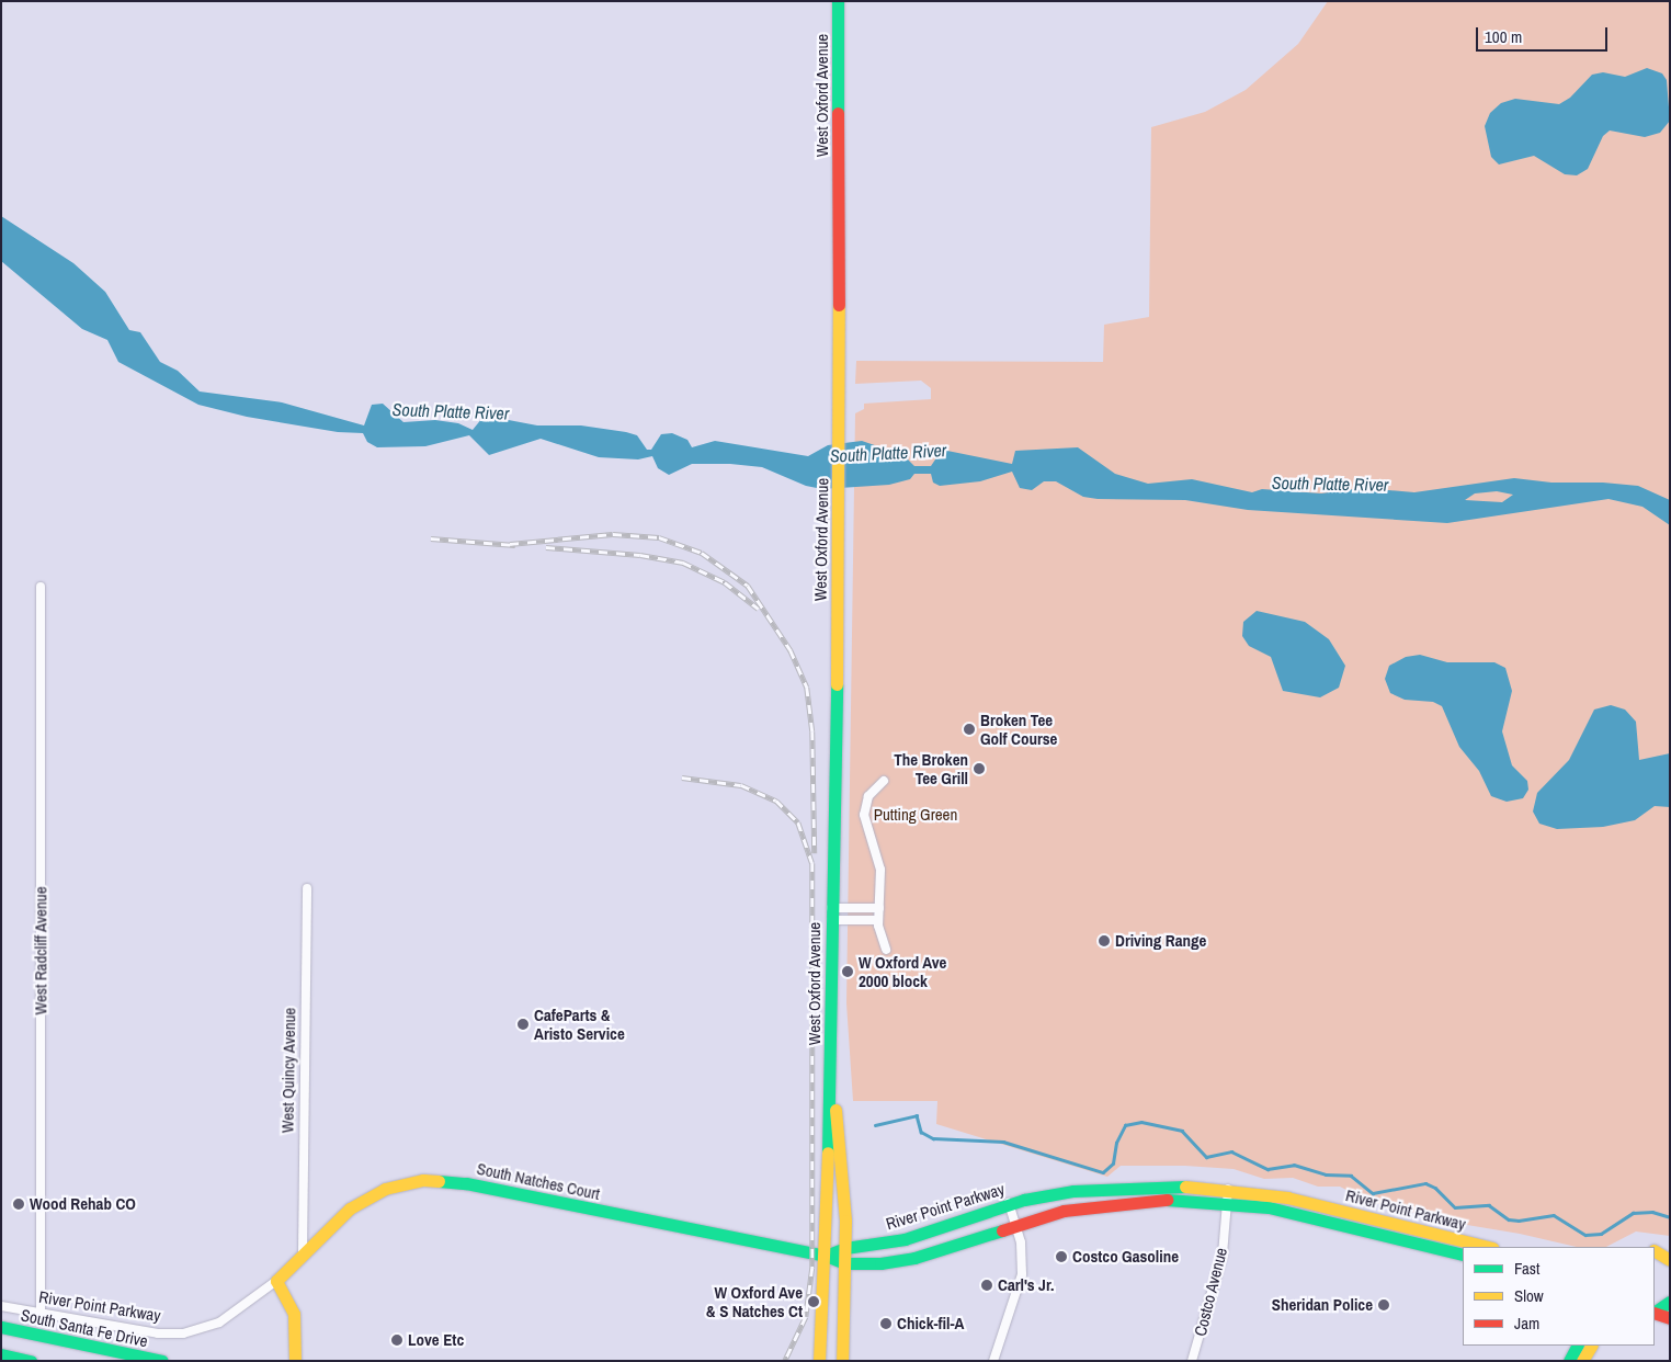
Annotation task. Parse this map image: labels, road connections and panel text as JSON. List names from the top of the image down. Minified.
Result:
{"streets":{"main road":["West Oxford Avenue","South Natches Court","River Point Parkway","South Santa Fe Drive"],"street":["West Radcliff Avenue","West Quincy Avenue","Costco Avenue"]},"crossings":[["West Oxford Avenue","South Natches Court"],["West Oxford Avenue","River Point Parkway"],["West Radcliff Avenue","River Point Parkway"],["West Quincy Avenue","South Natches Court"],["South Natches Court","River Point Parkway"],["River Point Parkway","Costco Avenue"]],"water":["South Platte River"],"parks":["Putting Green"],"places":["Broken Tee Golf Course","The Broken Tee Grill","Driving Range","W Oxford Ave 2000 block","CafeParts & Aristo Service","Wood Rehab CO","Costco Gasoline","Carl's Jr.","W Oxford Ave & S Natches Ct","Sheridan Police","Chick-fil-A","Love Etc"],"legend":["Fast","Slow","Jam"],"scale_bar":"100 m"}
